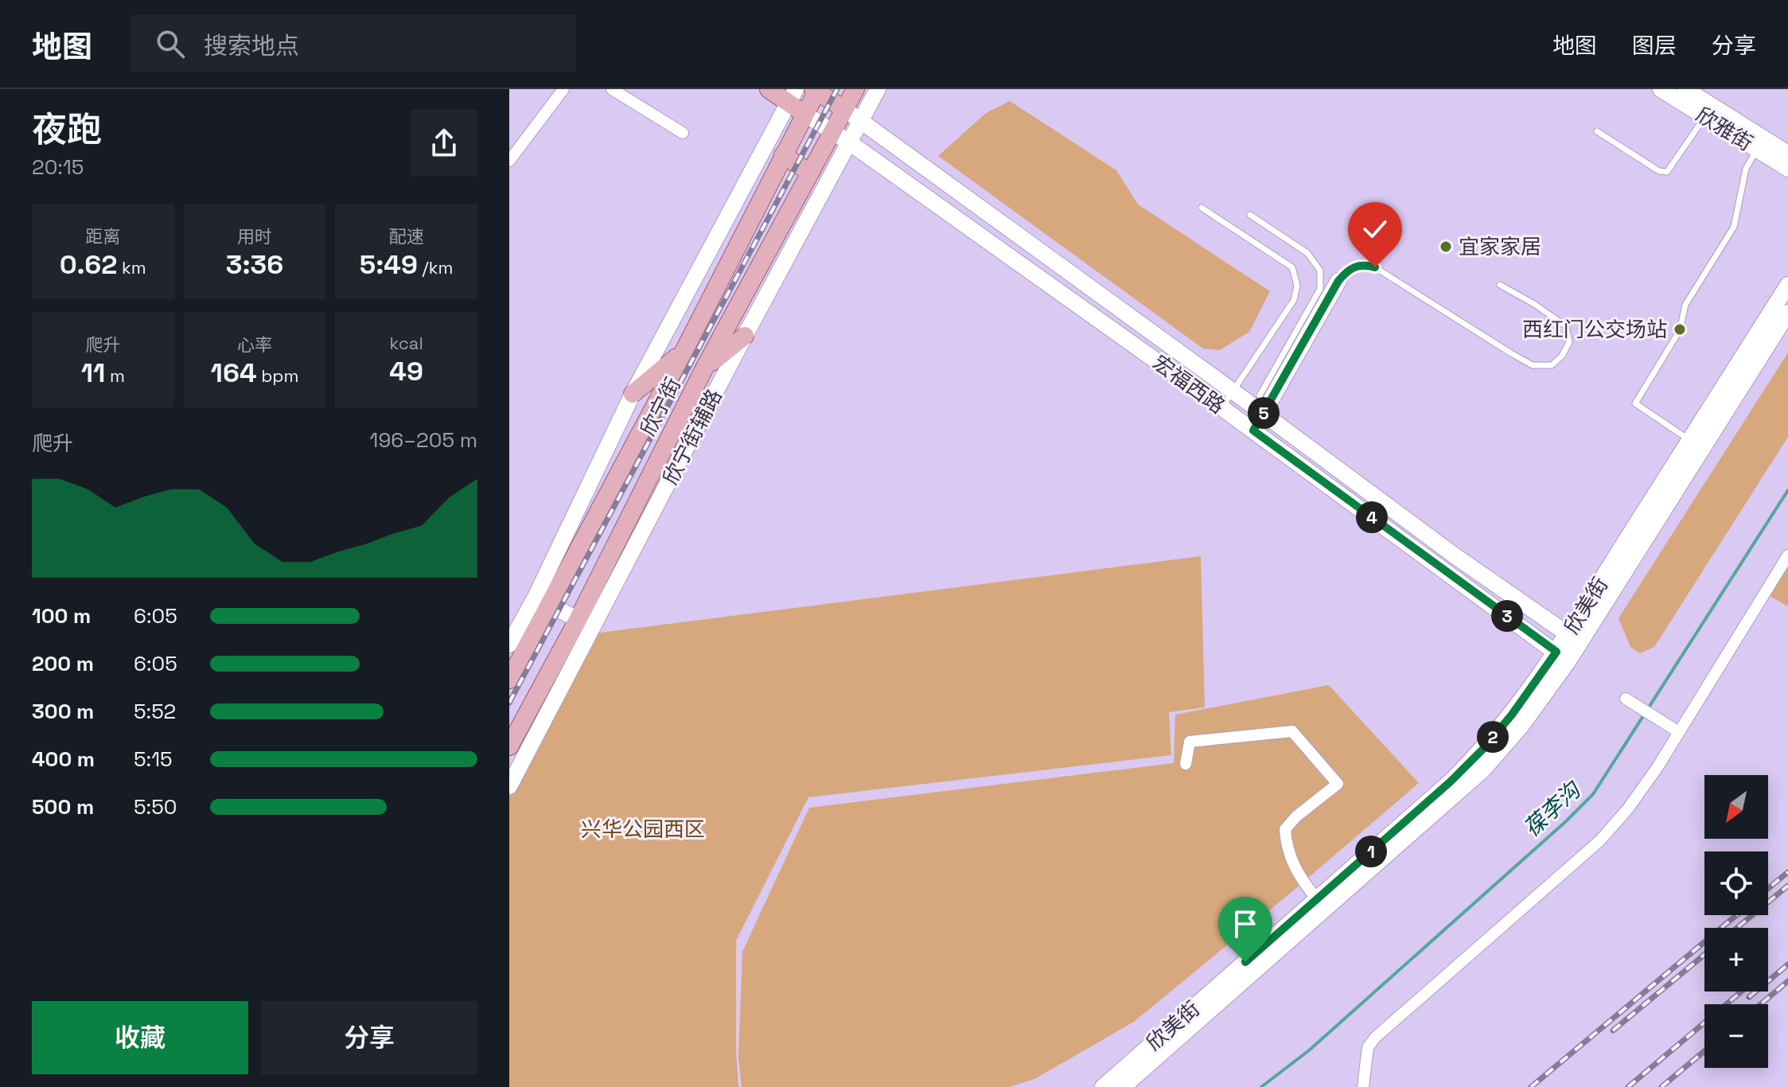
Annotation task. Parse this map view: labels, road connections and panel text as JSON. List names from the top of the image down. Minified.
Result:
{"streets":{"main road":["欣宁街"],"street":["欣雅街","宏福西路","欣宁街辅路","欣美街"]},"crossings":[["宏福西路","欣宁街"],["宏福西路","欣宁街辅路"],["宏福西路","欣美街"],["欣宁街","欣宁街辅路"]],"water":["葆李沟"],"parks":["兴华公园西区"],"places":["宜家家居","西红门公交场站"],"north":"bottom left","page":{"header":"地图","search":"搜索地点","nav":["地图","图层","分享"],"heading":["夜跑","20:15"],"stats":[["距离","0.62 km"],["用时","3:36"],["配速","5:49 /km"],["爬升","11 m"],["心率","164 bpm"],["kcal","49"]],"pins":["5","4","3","2","1"],"chart":["爬升","196–205 m"],"list":[{"name":"100 m","note":"6:05"},{"name":"200 m","note":"6:05"},{"name":"300 m","note":"5:52"},{"name":"400 m","note":"5:15"},{"name":"500 m","note":"5:50"}],"map_buttons":["+","−"],"buttons":["收藏","分享"]}}
